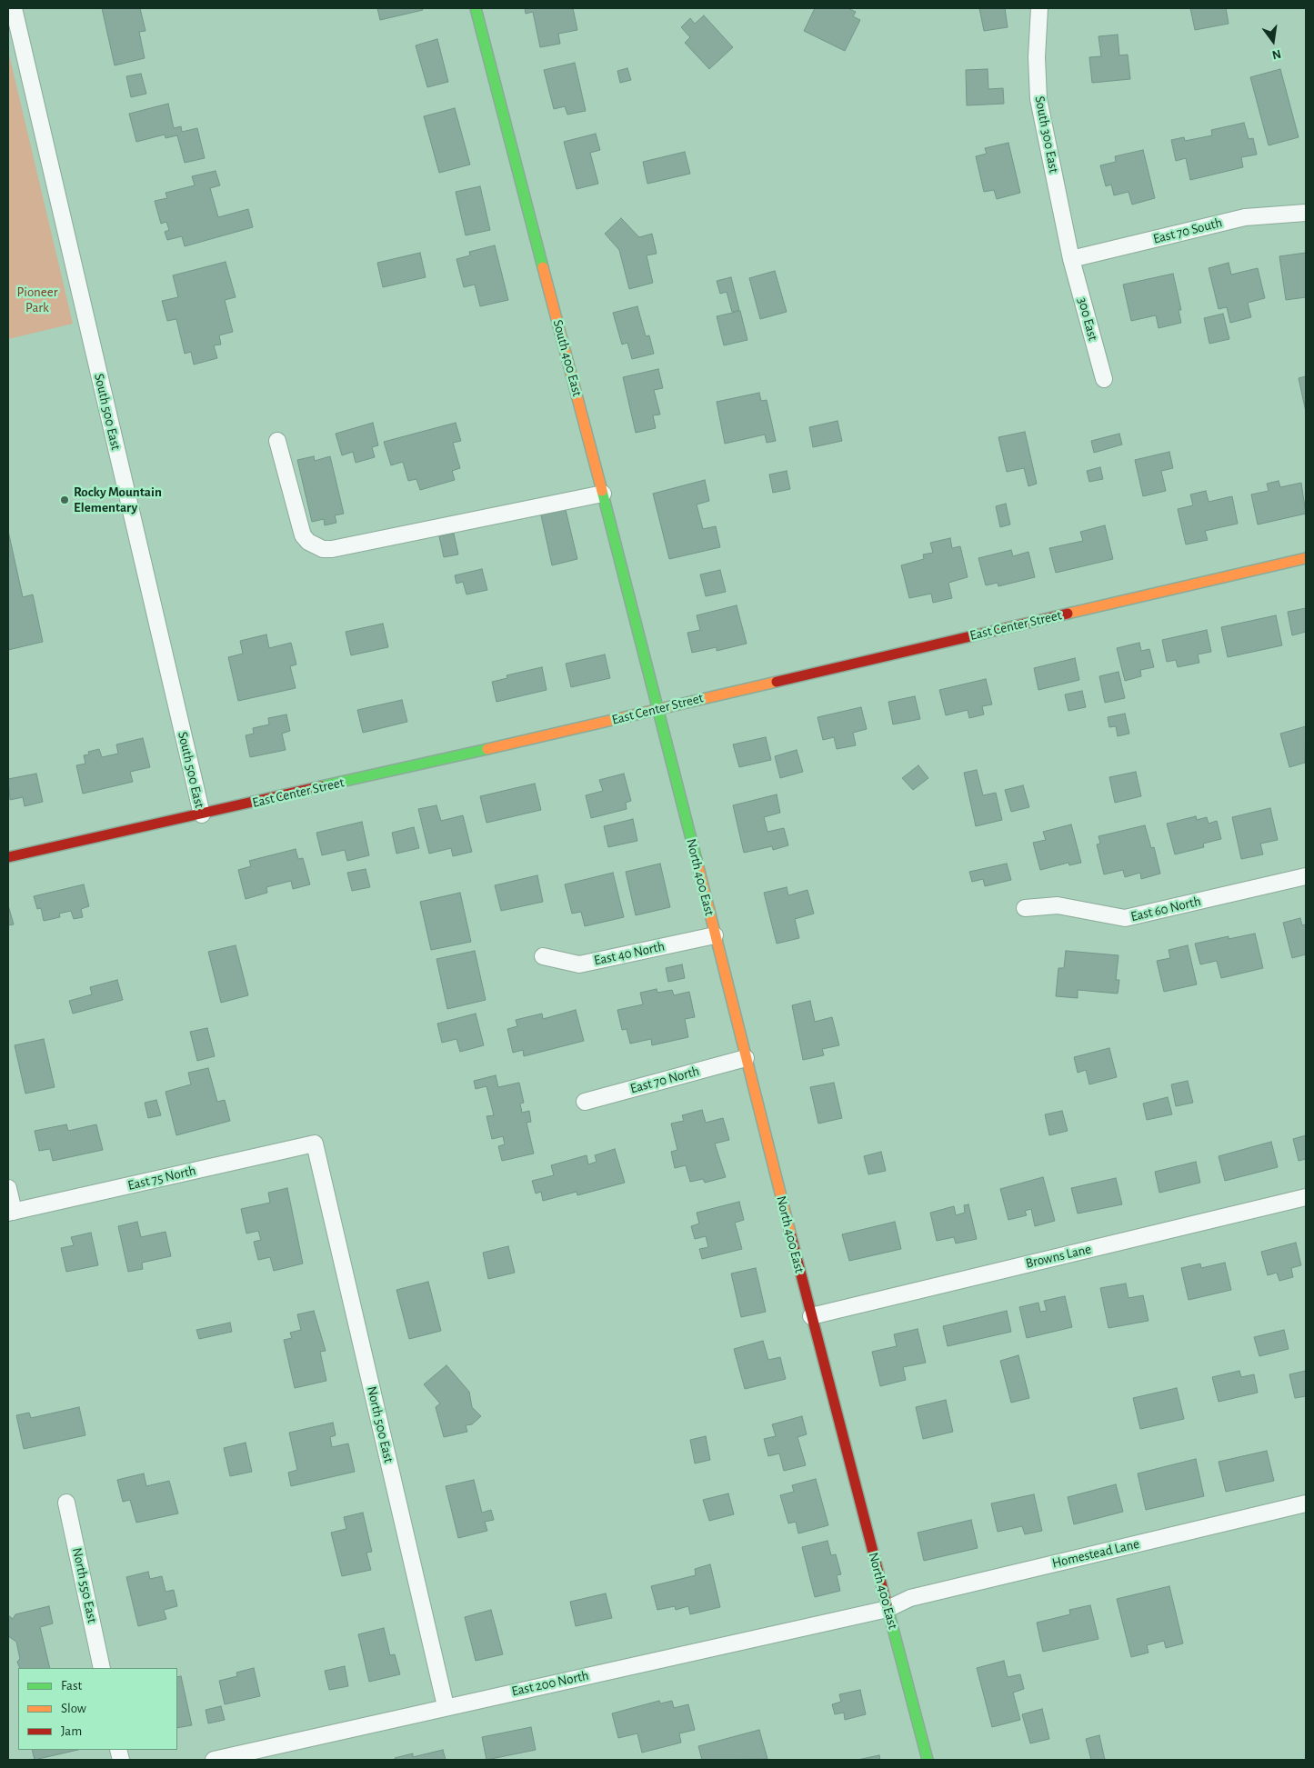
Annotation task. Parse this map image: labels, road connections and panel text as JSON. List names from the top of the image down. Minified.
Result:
{"streets":{"street":["South 300 East","East 70 South","300 East","South 400 East","South 500 East","East Center Street","North 400 East","East 60 North","East 40 North","East 70 North","East 75 North","Browns Lane","North 500 East","Homestead Lane","North 550 East","East 200 North"]},"crossings":[["South 300 East","East 70 South"],["South 300 East","300 East"],["East 70 South","300 East"],["South 400 East","East Center Street"],["South 400 East","North 400 East"],["South 500 East","East Center Street"],["East Center Street","North 400 East"],["North 400 East","East 40 North"],["North 400 East","East 70 North"],["North 400 East","Browns Lane"],["North 400 East","Homestead Lane"],["North 400 East","East 200 North"],["East 75 North","North 500 East"],["North 500 East","East 200 North"],["Homestead Lane","East 200 North"]],"parks":["Pioneer Park"],"places":["Rocky Mountain Elementary"],"legend":["Fast","Slow","Jam"],"north":"bottom"}
